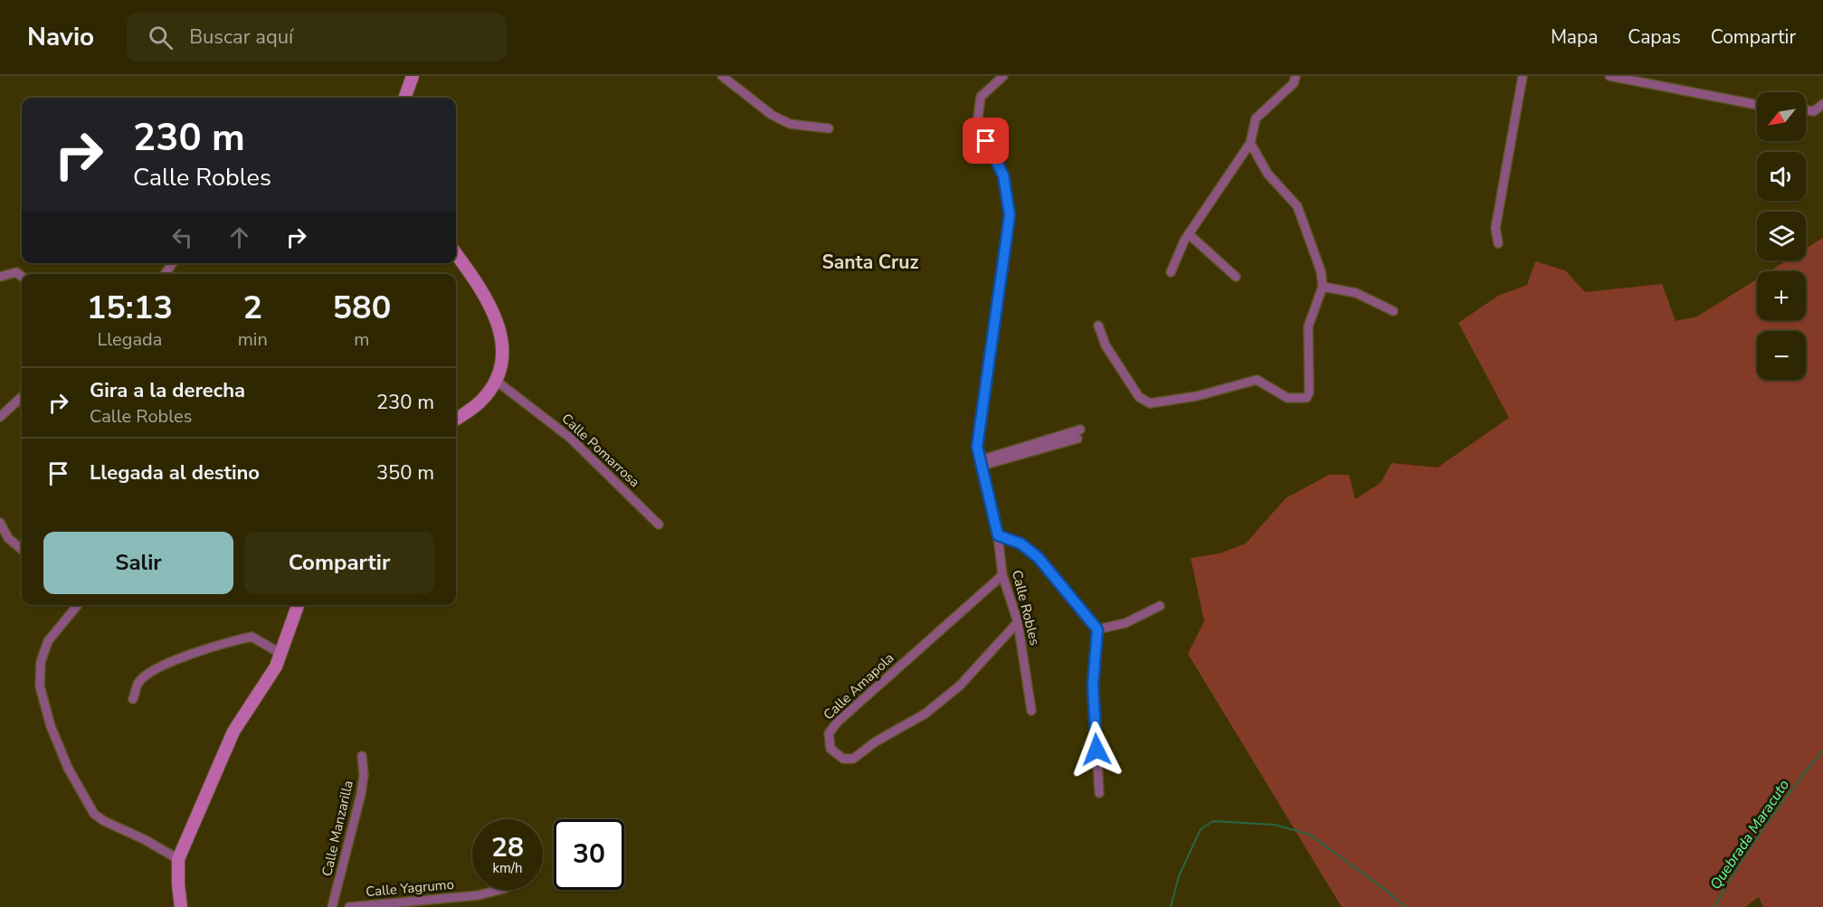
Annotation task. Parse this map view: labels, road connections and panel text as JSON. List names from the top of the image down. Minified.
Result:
{"streets":{"street":["Calle Pomarrosa","Calle Robles","Calle Amapola","Calle Manzarilla","Calle Yagrumo"]},"crossings":[["Calle Robles","Calle Amapola"]],"districts":["Santa Cruz"],"water":["Quebrada Maracuto"],"north":"bottom left","page":{"header":"Navio","search":"Buscar aquí","nav":["Mapa","Capas","Compartir"],"map_buttons":["+","−"],"turn":["230 m","Calle Robles"],"eta":["15:13","Llegada","2","min","580","m"],"list":[{"name":"Gira a la derecha","note":"Calle Robles","value":"230 m"},{"name":"Llegada al destino","value":"350 m"}],"buttons":["Salir","Compartir"],"speed":"28 km/h","limit":"30"}}
